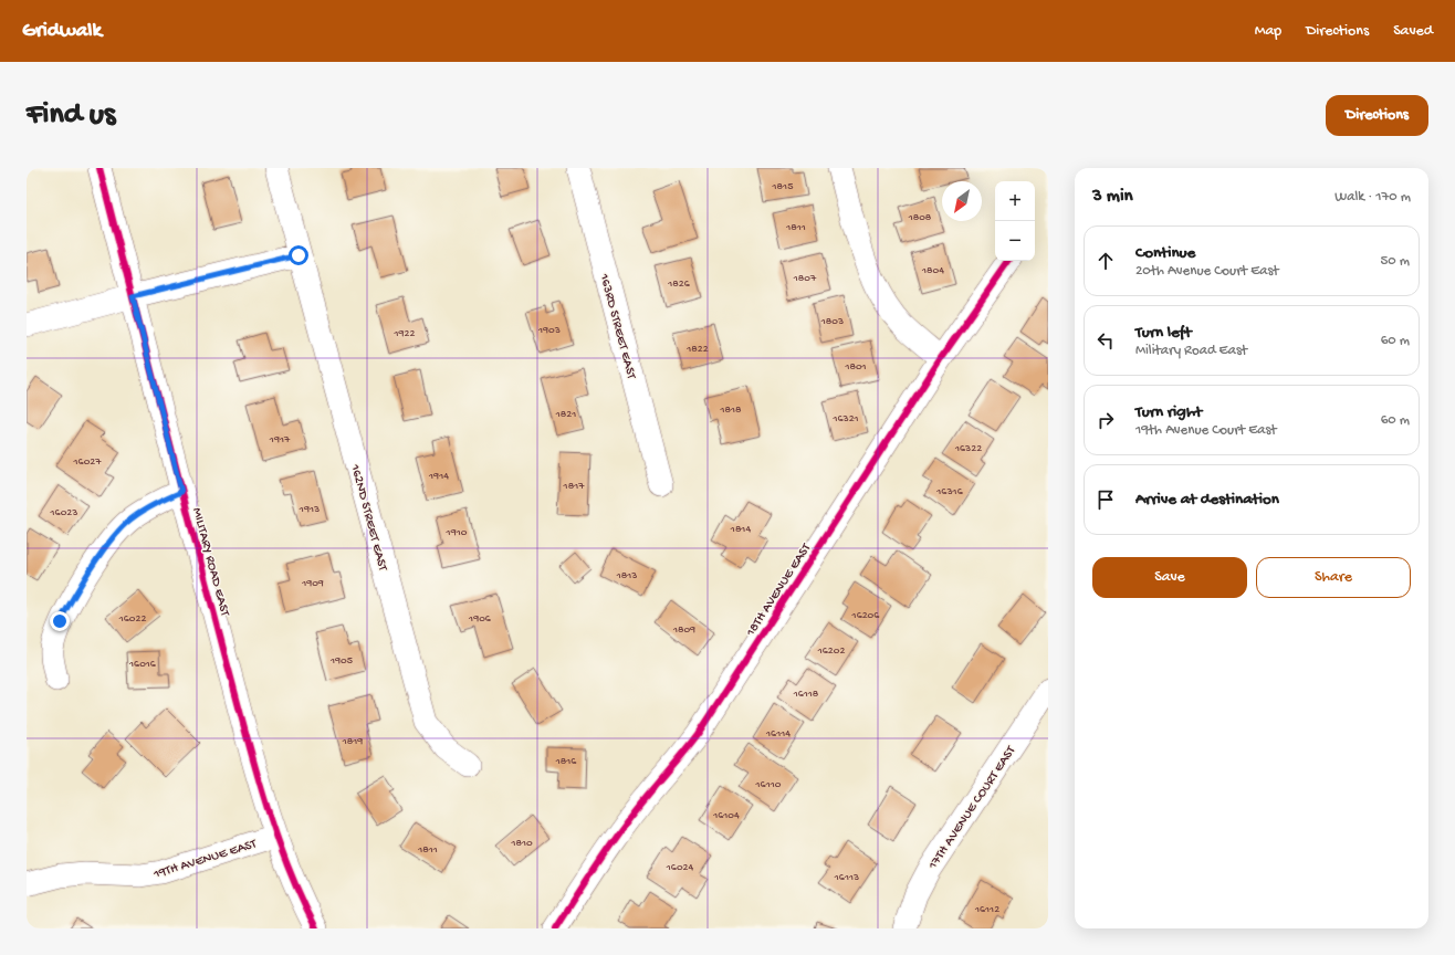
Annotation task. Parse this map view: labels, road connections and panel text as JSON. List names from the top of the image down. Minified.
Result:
{"streets":{"street":["163RD STREET EAST","162ND STREET EAST","MILITARY ROAD EAST","18TH AVENUE EAST","17TH AVENUE COURT EAST","19TH AVENUE EAST"]},"crossings":[["MILITARY ROAD EAST","19TH AVENUE EAST"]],"house_numbers":["1815","1808","1811","1804","1807","1826","1803","1903","1922","1822","1801","1818","1821","16321","1917","16322","16027","1914","1817","16316","1913","16023","1814","1910","1813","1909","16206","16022","1906","1809","16202","1905","16016","16118","16114","1819","1816","16110","16104","1810","1811","16024","16113","16112"],"north":"bottom left","page":{"header":"Gridwalk","nav":["Map","Directions","Saved"],"buttons":["Directions",["Save","Share"]],"title":"Find us","heading":["3 min","Walk · 170 m"],"map_buttons":["+","−"],"list":[["Continue","20th Avenue Court East","50 m"],["Turn left","Military Road East","60 m"],["Turn right","19th Avenue Court East","60 m"],"Arrive at destination"]}}
